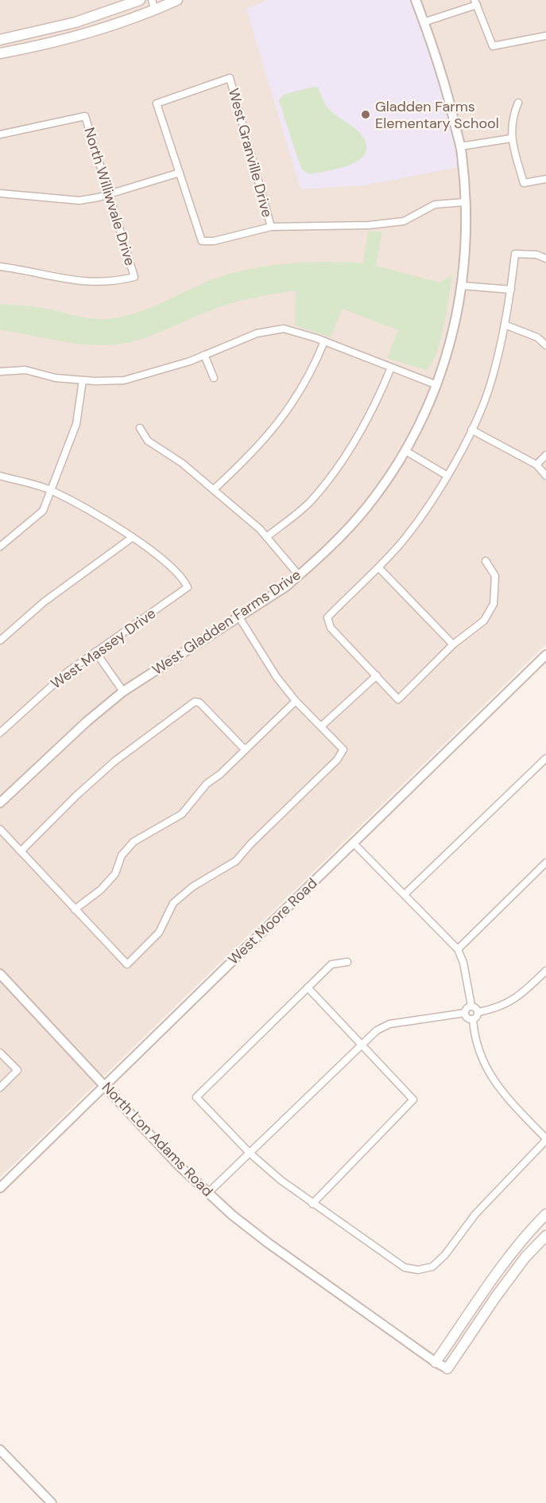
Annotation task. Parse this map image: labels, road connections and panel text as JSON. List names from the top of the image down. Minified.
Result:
{"streets":{"street":["West Granville Drive","North Williwvale Drive","West Gladden Farms Drive","West Massey Drive","West Moore Road","North Lon Adams Road"]},"crossings":[["West Moore Road","North Lon Adams Road"]],"places":["Gladden Farms Elementary School"]}
